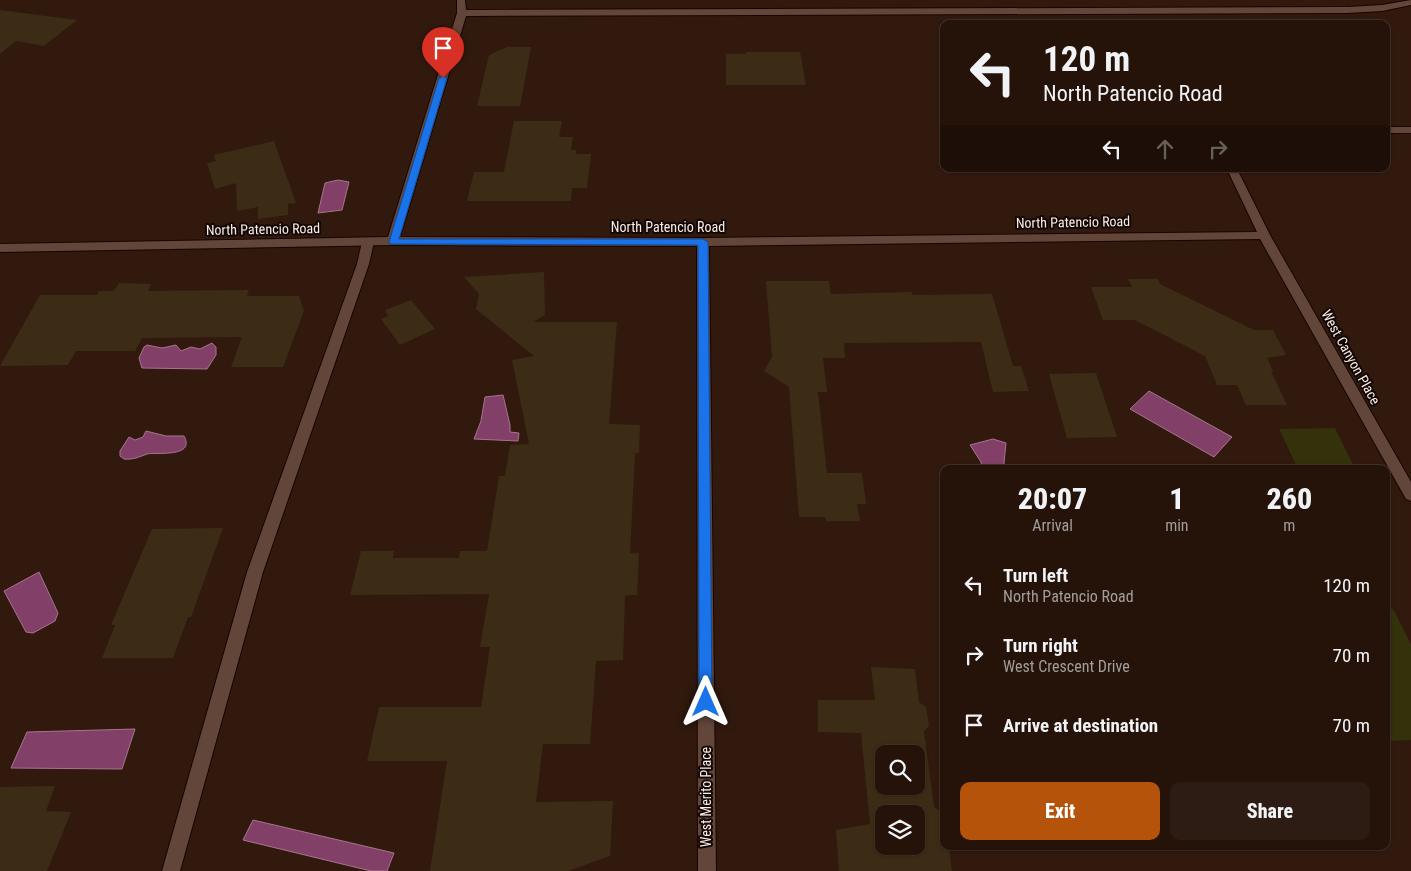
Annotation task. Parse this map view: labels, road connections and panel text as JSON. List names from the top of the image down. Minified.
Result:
{"streets":{"street":["North Patencio Road","West Canyon Place","West Merito Place"]},"crossings":[["North Patencio Road","West Canyon Place"],["North Patencio Road","West Merito Place"]],"page":{"turn":["120 m","North Patencio Road"],"eta":["20:07","Arrival","1","min","260","m"],"list":[{"name":"Turn left","note":"North Patencio Road","value":"120 m"},{"name":"Turn right","note":"West Crescent Drive","value":"70 m"},{"name":"Arrive at destination","value":"70 m"}],"buttons":["Exit","Share"]}}
